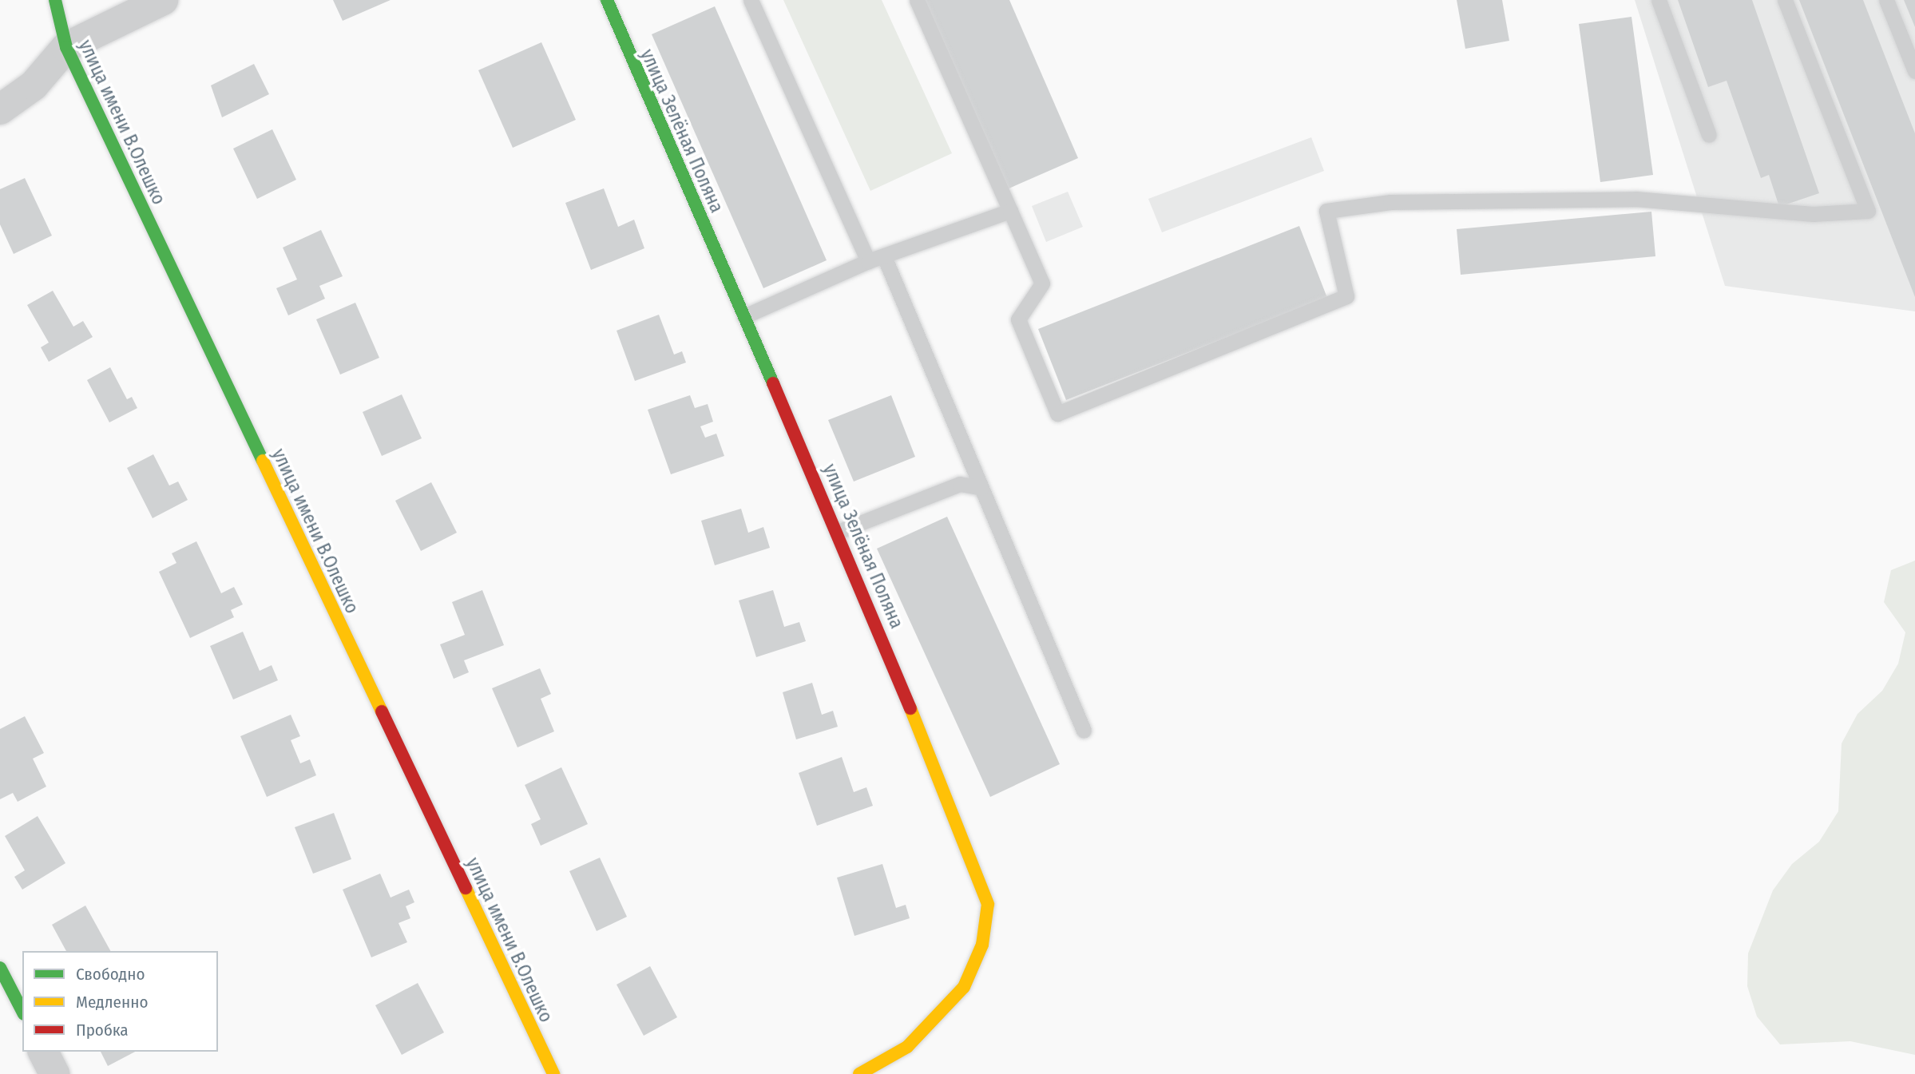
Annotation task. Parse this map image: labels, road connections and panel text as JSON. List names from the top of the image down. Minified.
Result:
{"streets":{"street":["улица имени В.Олешко","улица Зелёная Поляна"]},"legend":["Свободно","Медленно","Пробка"]}
